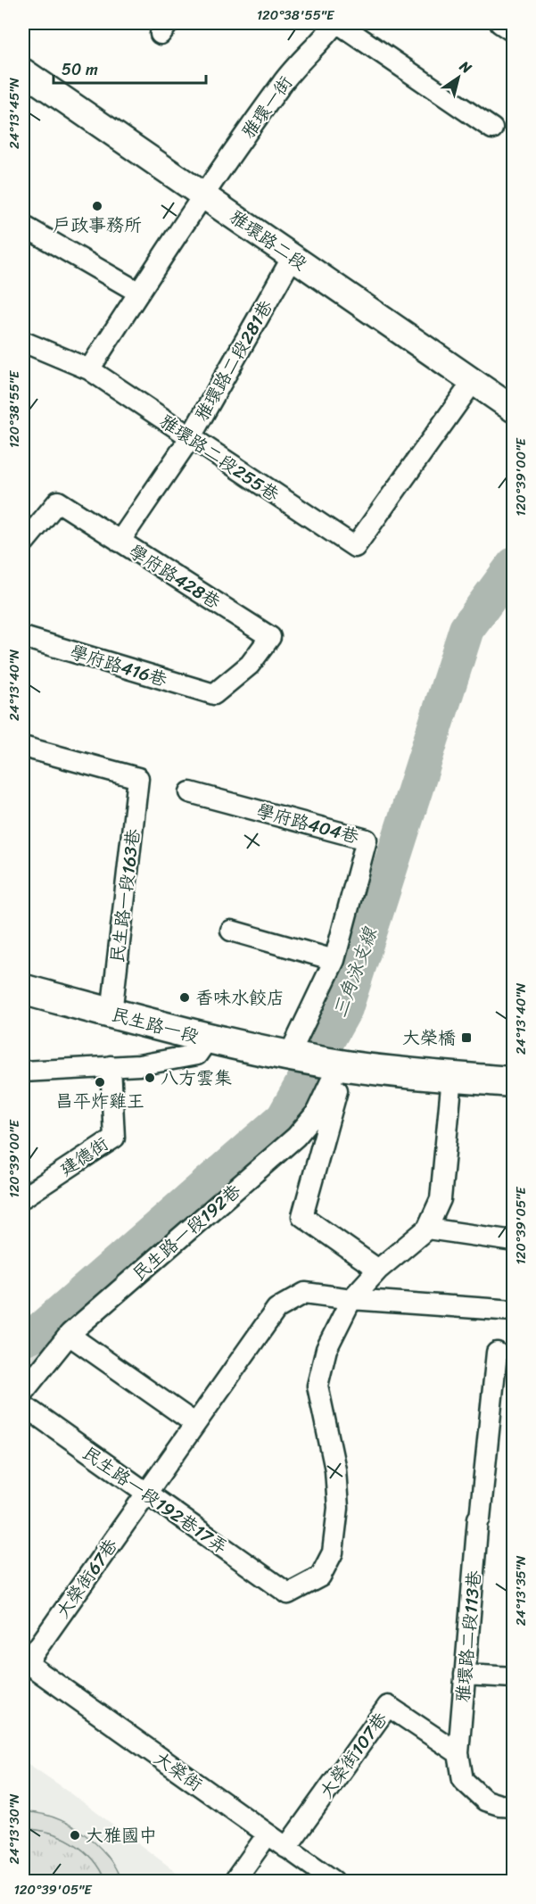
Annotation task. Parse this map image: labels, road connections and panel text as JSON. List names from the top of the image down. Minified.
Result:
{"streets":{"main road":["民生路一段"],"street":["雅環一街","雅環路二段","雅環路二段281巷","雅環路二段255巷","學府路428巷","學府路416巷","學府路404巷","民生路一段163巷","建德街","民生路一段192巷","民生路一段192巷17弄","大榮街67巷","雅環路二段113巷","大榮街107巷","大榮街"]},"crossings":[["雅環一街","雅環路二段"],["雅環路二段","雅環路二段281巷"],["雅環路二段","雅環路二段255巷"],["雅環路二段281巷","雅環路二段255巷"],["雅環路二段281巷","學府路428巷"],["學府路428巷","學府路416巷"],["學府路404巷","民生路一段"],["民生路一段163巷","民生路一段"],["民生路一段","民生路一段192巷"],["民生路一段192巷17弄","大榮街67巷"],["大榮街67巷","大榮街"],["雅環路二段113巷","大榮街107巷"],["大榮街107巷","大榮街"]],"water":["三角泳支線"],"places":{"other":["戶政事務所","香味水餃店","八方雲集","昌平炸雞王","大雅國中"],"transit":["大榮橋"]},"scale_bar":"50 m","north":"top right","coordinates":["120°38'55\"E","24°13'45\"N","120°39'00\"E","24°13'40\"N","120°39'05\"E","24°13'35\"N","24°13'30\"N"]}
